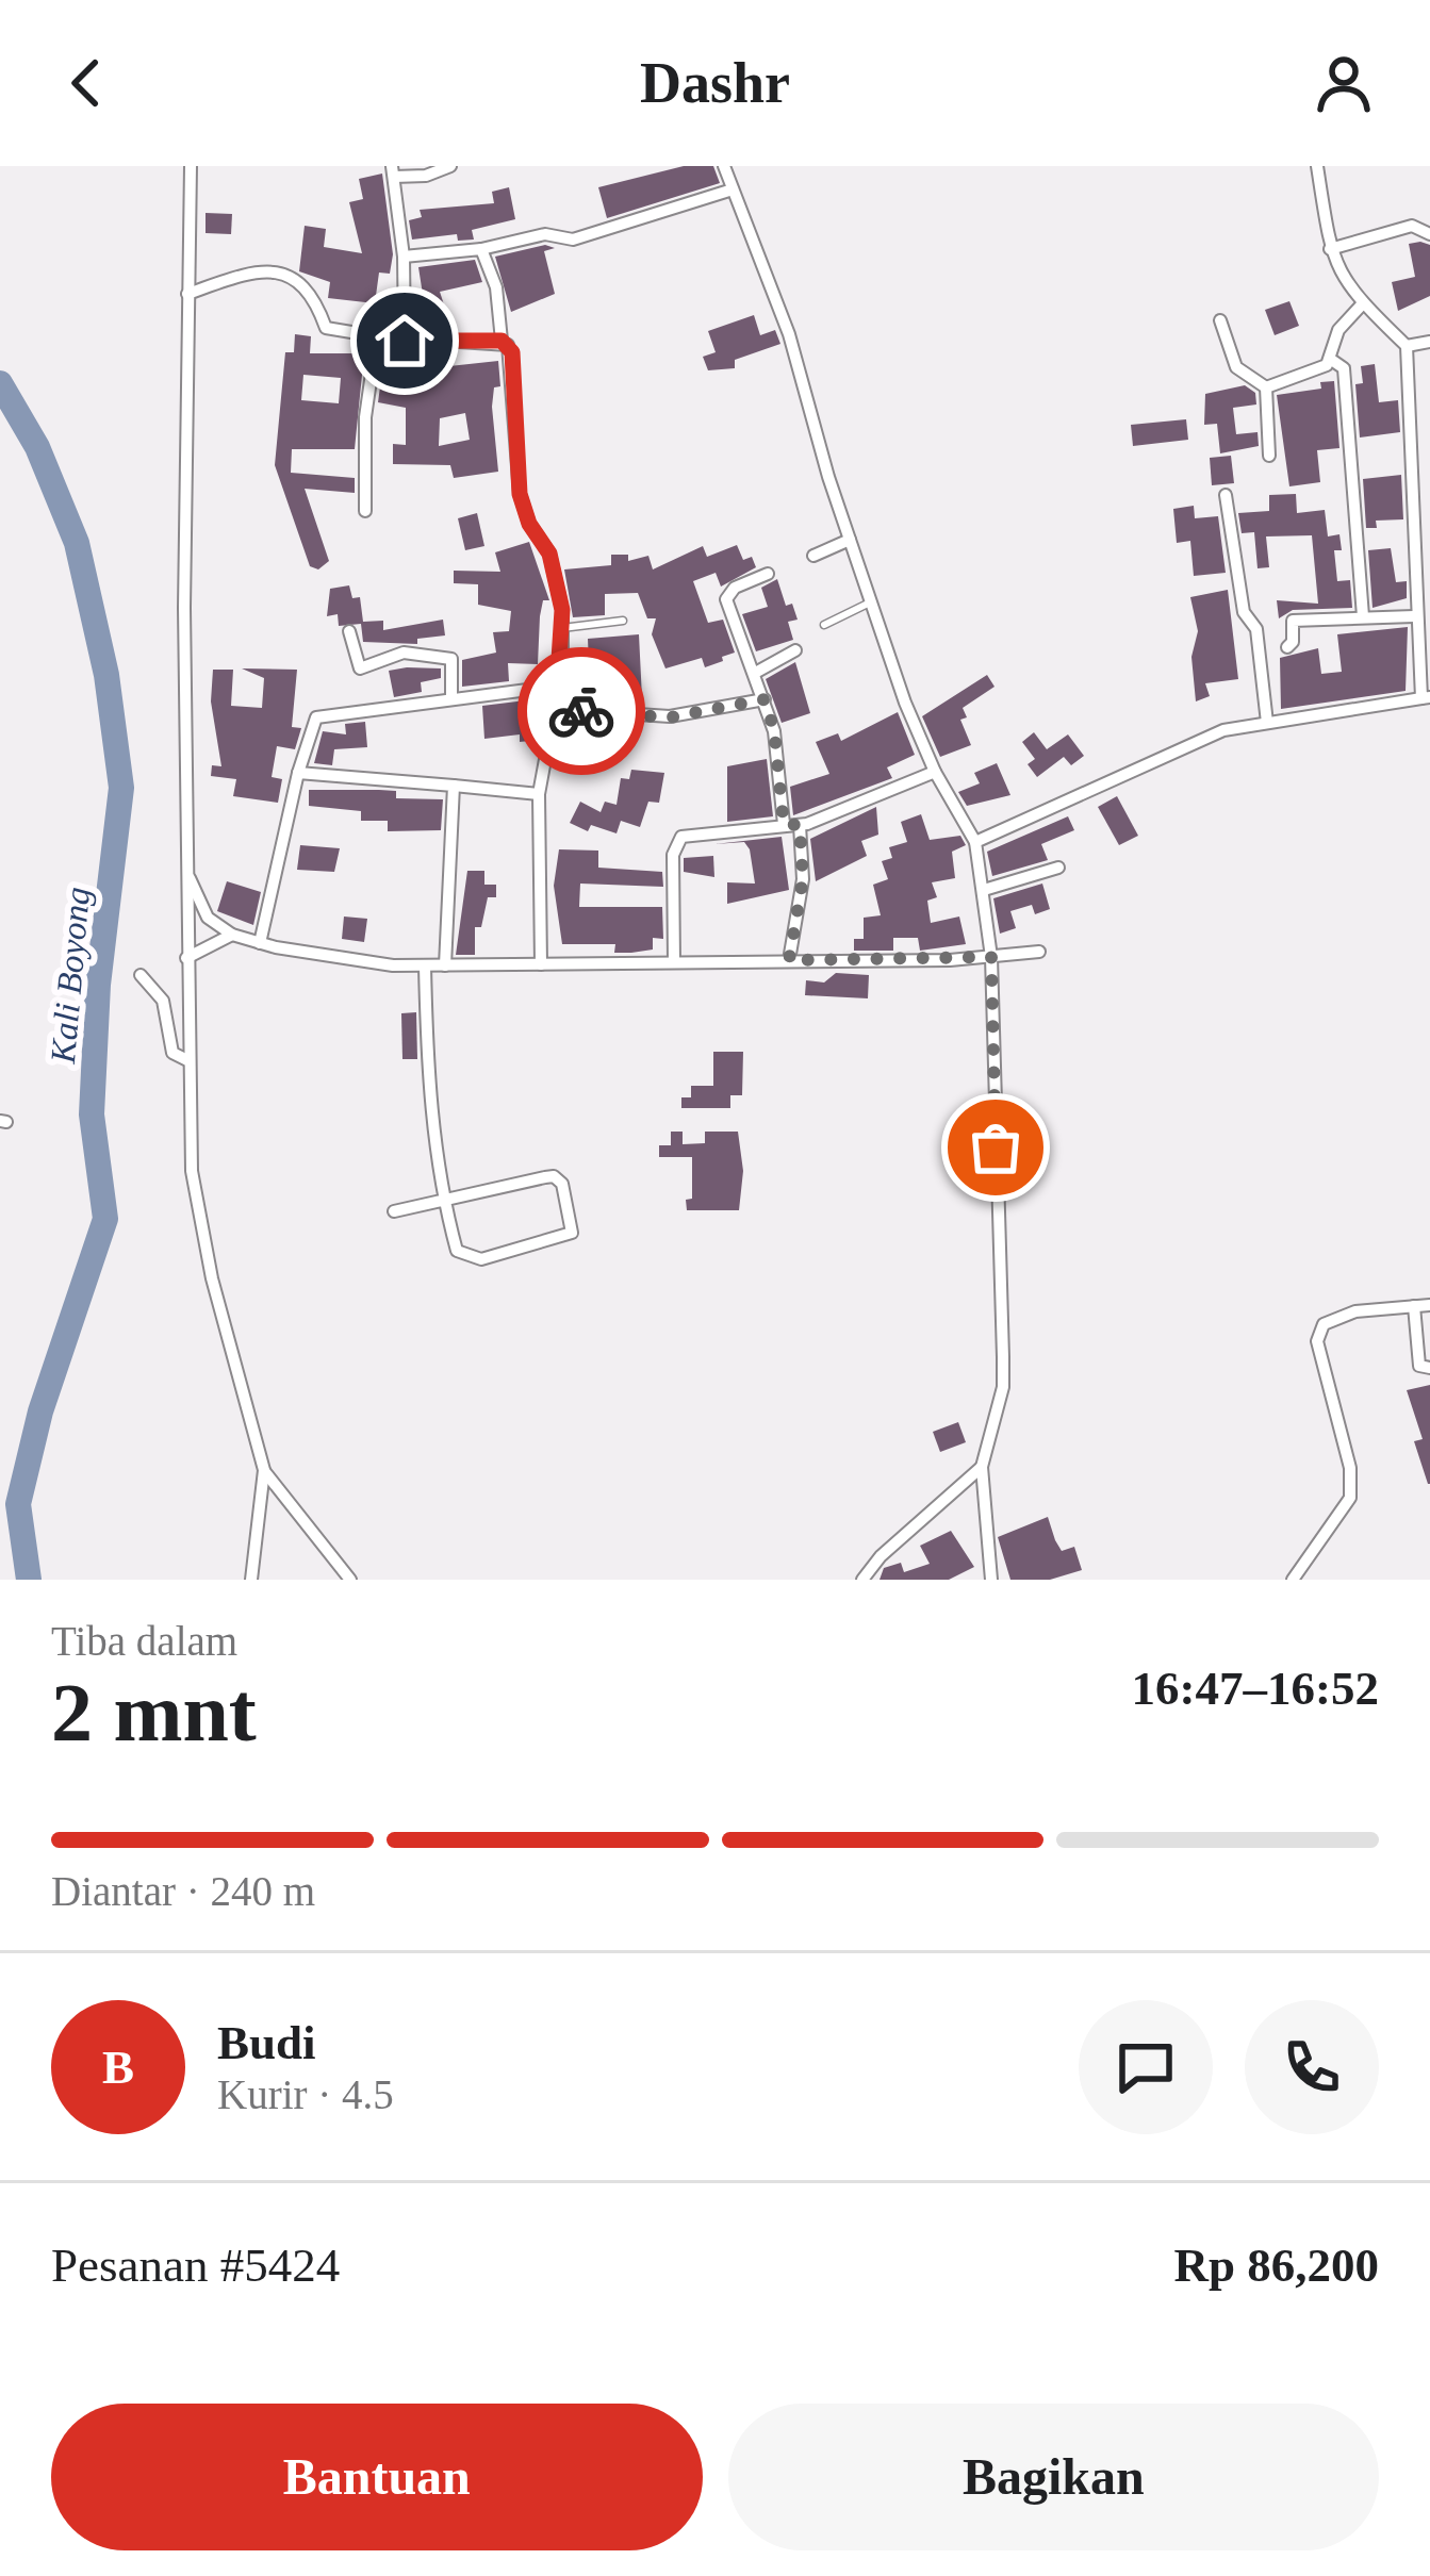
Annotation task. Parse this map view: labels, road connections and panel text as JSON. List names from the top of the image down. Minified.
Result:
{"water":["Kali Boyong"],"page":{"header":"Dashr","heading":["2 mnt","Tiba dalam","16:47–16:52"],"panel":["Budi","Kurir · 4.5","Pesanan #5424","Rp 86,200"],"bar":"Diantar · 240 m","round":"B","buttons":["Bantuan","Bagikan"]}}
